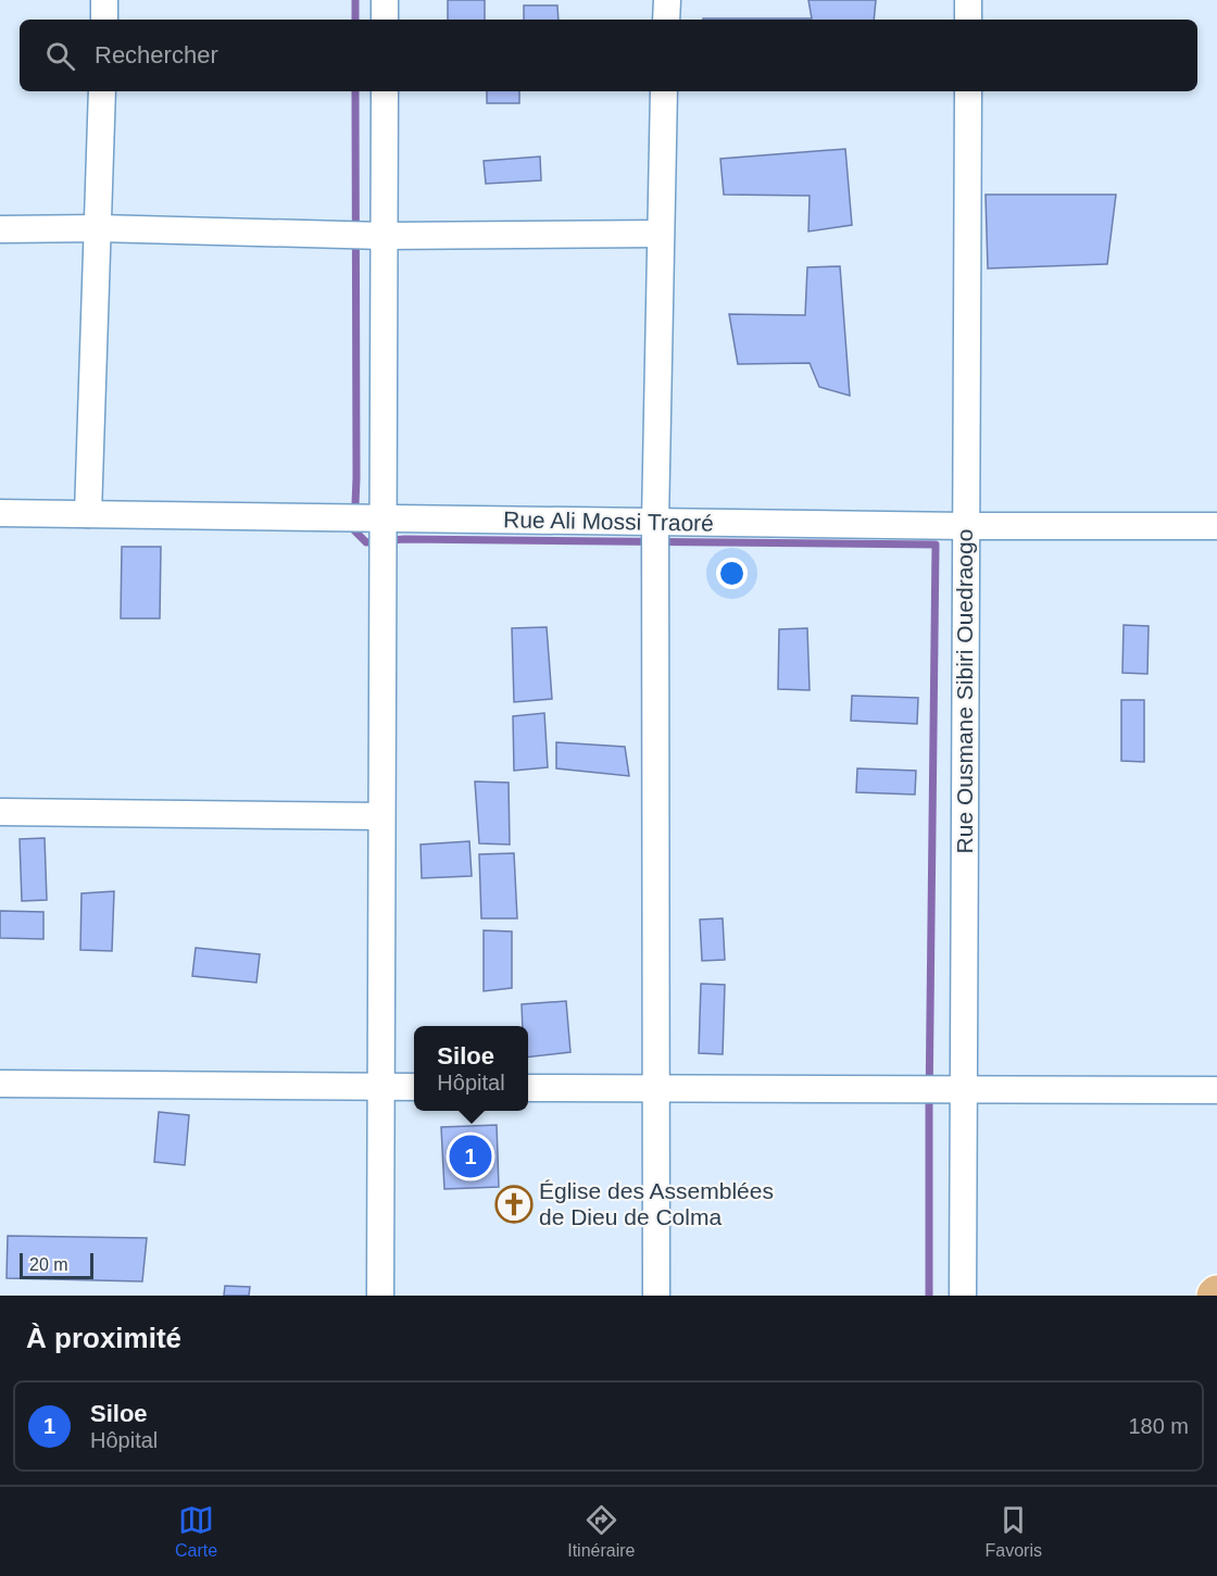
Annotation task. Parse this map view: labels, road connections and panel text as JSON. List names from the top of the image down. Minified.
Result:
{"streets":{"street":["Rue Ali Mossi Traoré","Rue Ousmane Sibiri Ouedraogo"]},"crossings":[["Rue Ali Mossi Traoré","Rue Ousmane Sibiri Ouedraogo"]],"places":{"church":["Église des Assemblées de Dieu de Colma"]},"scale_bar":"20 m","page":{"search":"Rechercher","popup":["Siloe","Hôpital"],"pins":"1","scale":"20 m","heading":"À proximité","list":[{"mark":"1","name":"Siloe","note":"Hôpital","value":"180 m"}],"nav":["Carte","Itinéraire","Favoris"]}}
